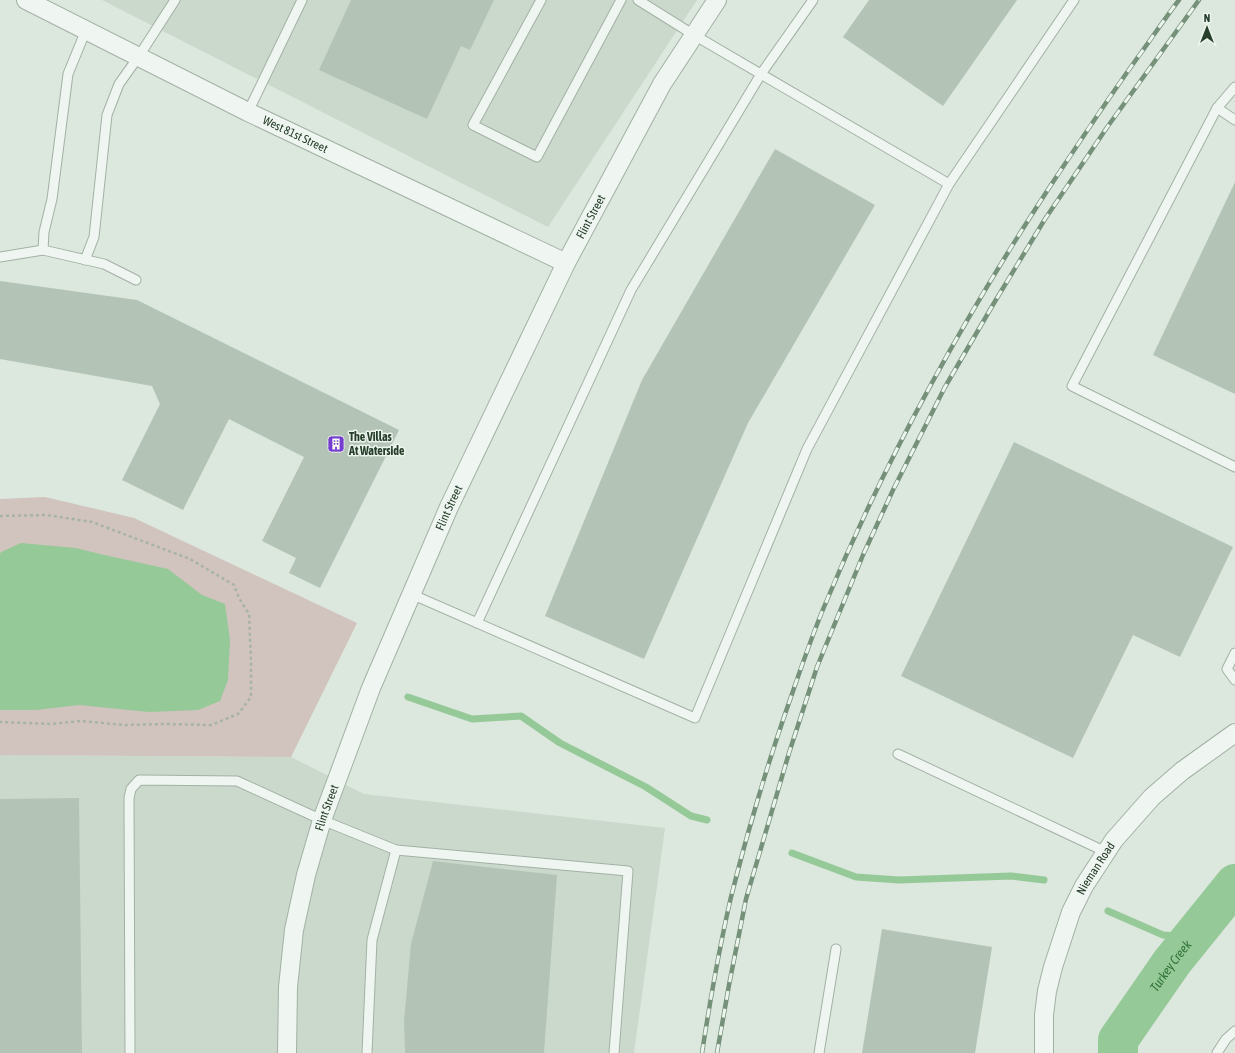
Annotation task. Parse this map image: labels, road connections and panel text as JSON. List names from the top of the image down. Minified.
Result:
{"streets":{"street":["West 81st Street","Flint Street","Nieman Road"]},"crossings":[["West 81st Street","Flint Street"]],"water":["Turkey Creek"],"places":{"building":["The Villas At Waterside"]},"north":"top"}
